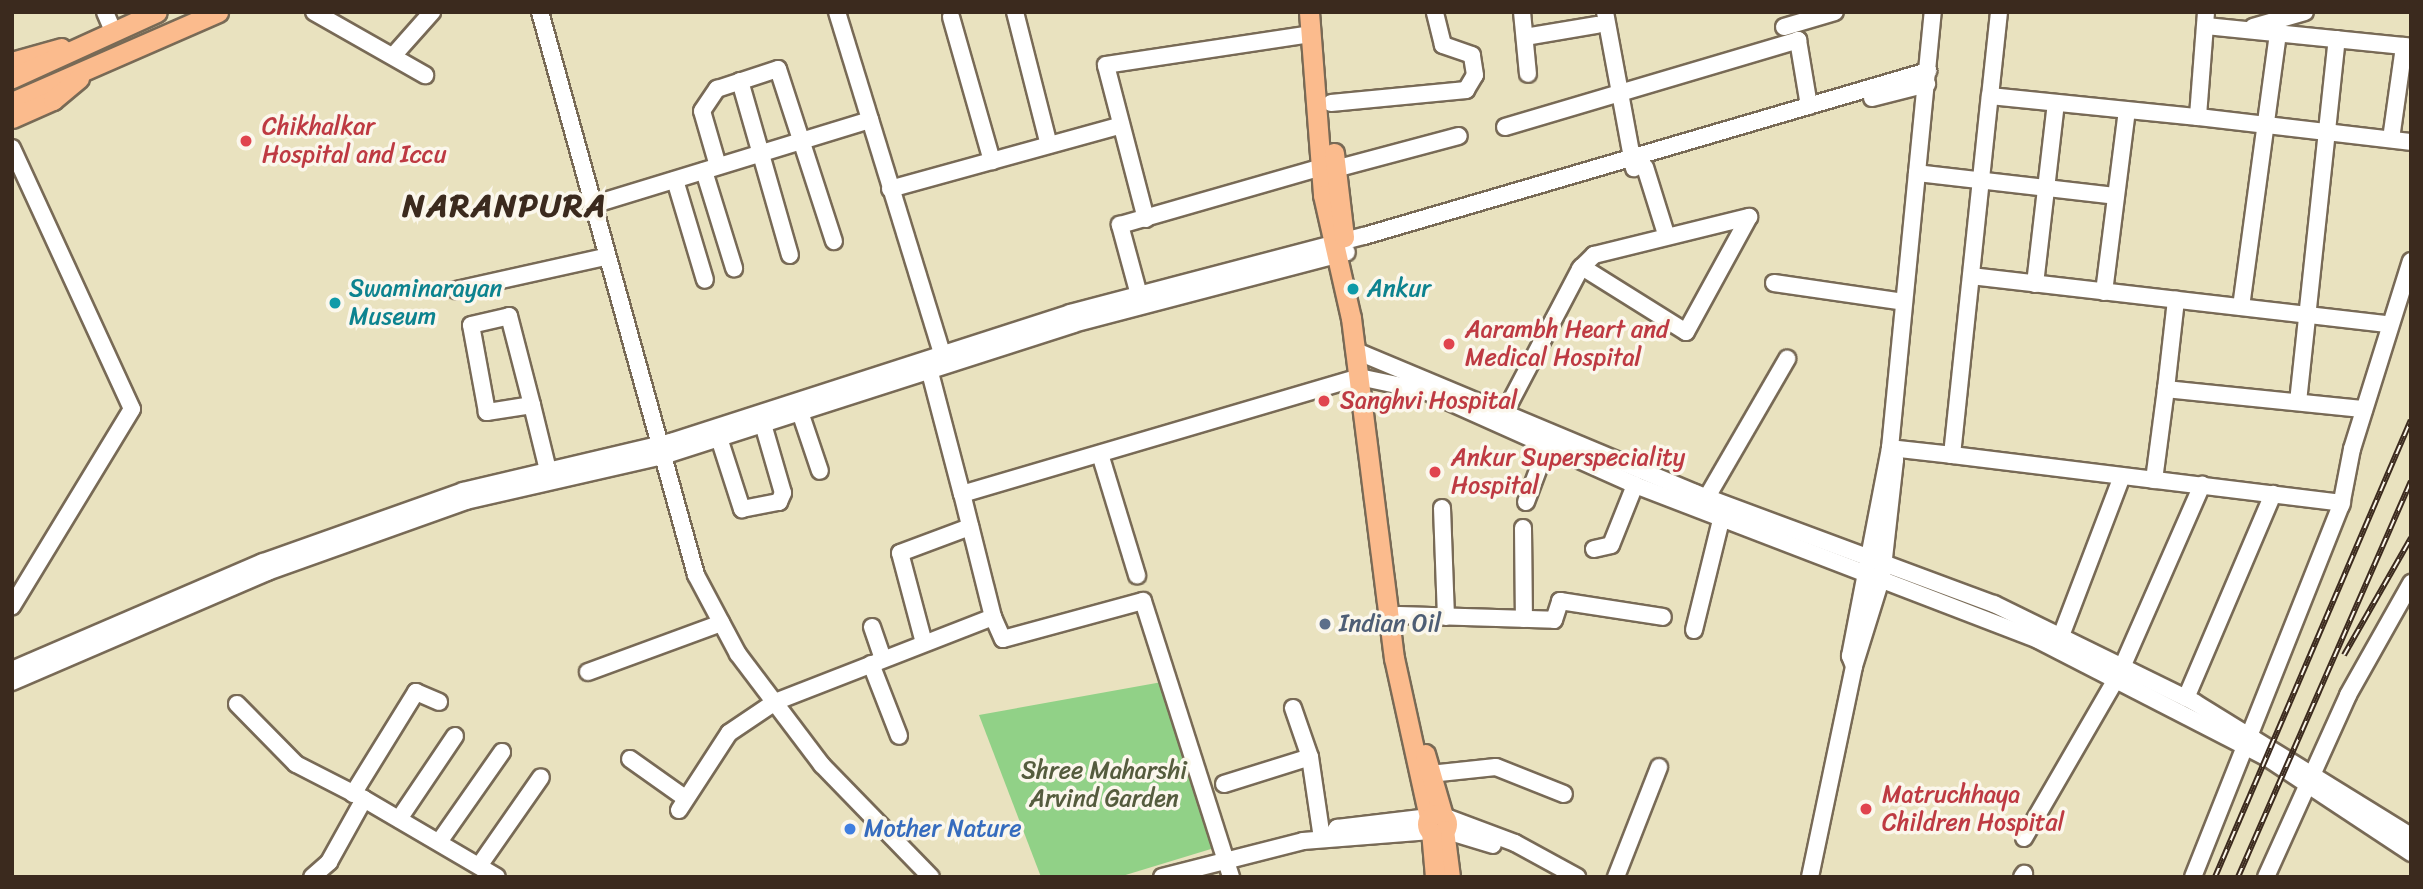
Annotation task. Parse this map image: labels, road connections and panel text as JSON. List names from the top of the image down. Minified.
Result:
{"districts":["NARANPURA"],"parks":["Shree Maharshi Arvind Garden"],"places":["Chikhalkar Hospital and Iccu","Ankur","Swaminarayan Museum","Aarambh Heart and Medical Hospital","Sanghvi Hospital","Ankur Superspeciality Hospital","Indian Oil","Matruchhaya Children Hospital","Mother Nature"]}
